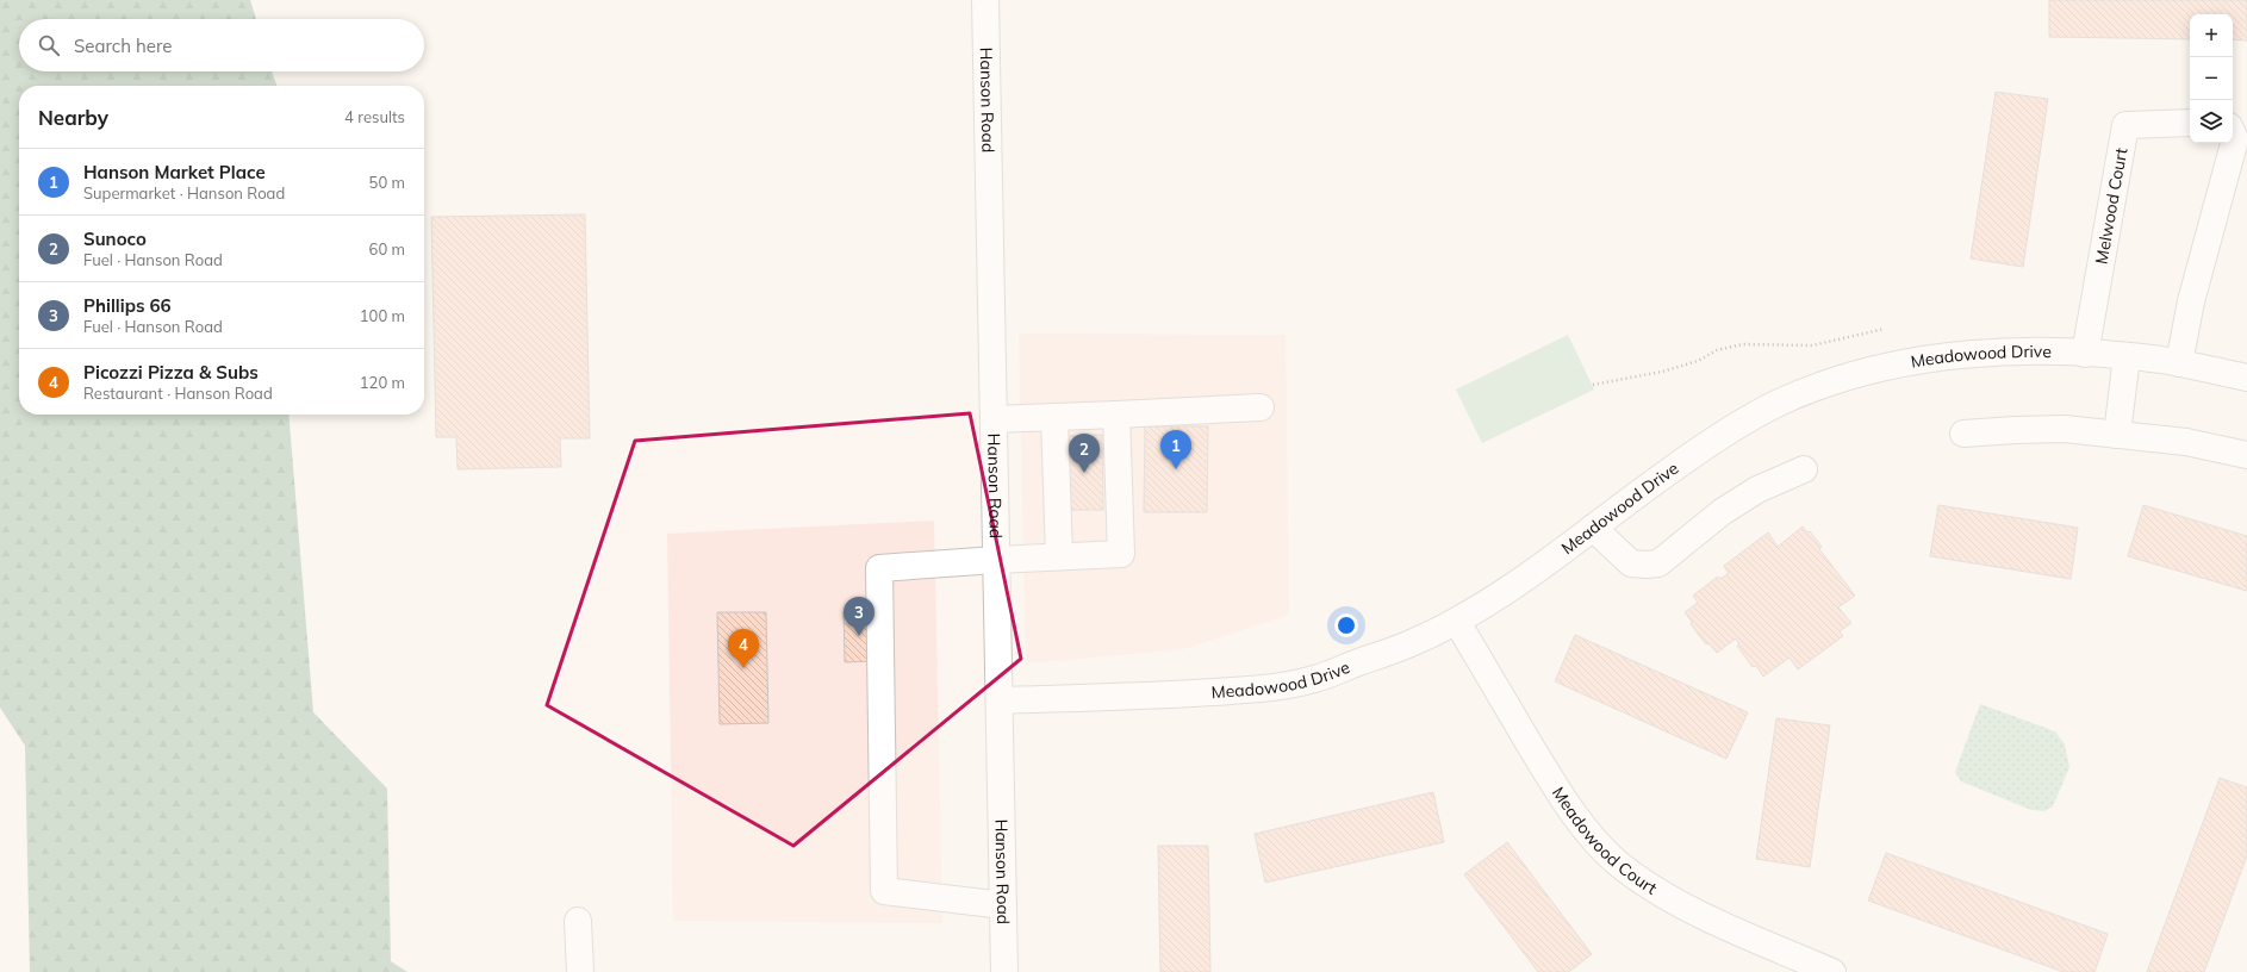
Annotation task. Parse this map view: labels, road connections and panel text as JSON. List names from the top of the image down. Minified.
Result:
{"streets":{"street":["Hanson Road","Melwood Court","Meadowood Drive","Meadowood Court"]},"crossings":[["Hanson Road","Meadowood Drive"],["Melwood Court","Meadowood Drive"],["Meadowood Drive","Meadowood Court"]],"page":{"map_buttons":["+","−"],"search":"Search here","heading":["Nearby","4 results"],"list":[{"mark":"1","name":"Hanson Market Place","note":"Supermarket · Hanson Road","value":"50 m"},{"mark":"2","name":"Sunoco","note":"Fuel · Hanson Road","value":"60 m"},{"mark":"3","name":"Phillips 66","note":"Fuel · Hanson Road","value":"100 m"},{"mark":"4","name":"Picozzi Pizza & Subs","note":"Restaurant · Hanson Road","value":"120 m"}],"pins":["1","2","3","4"]}}
